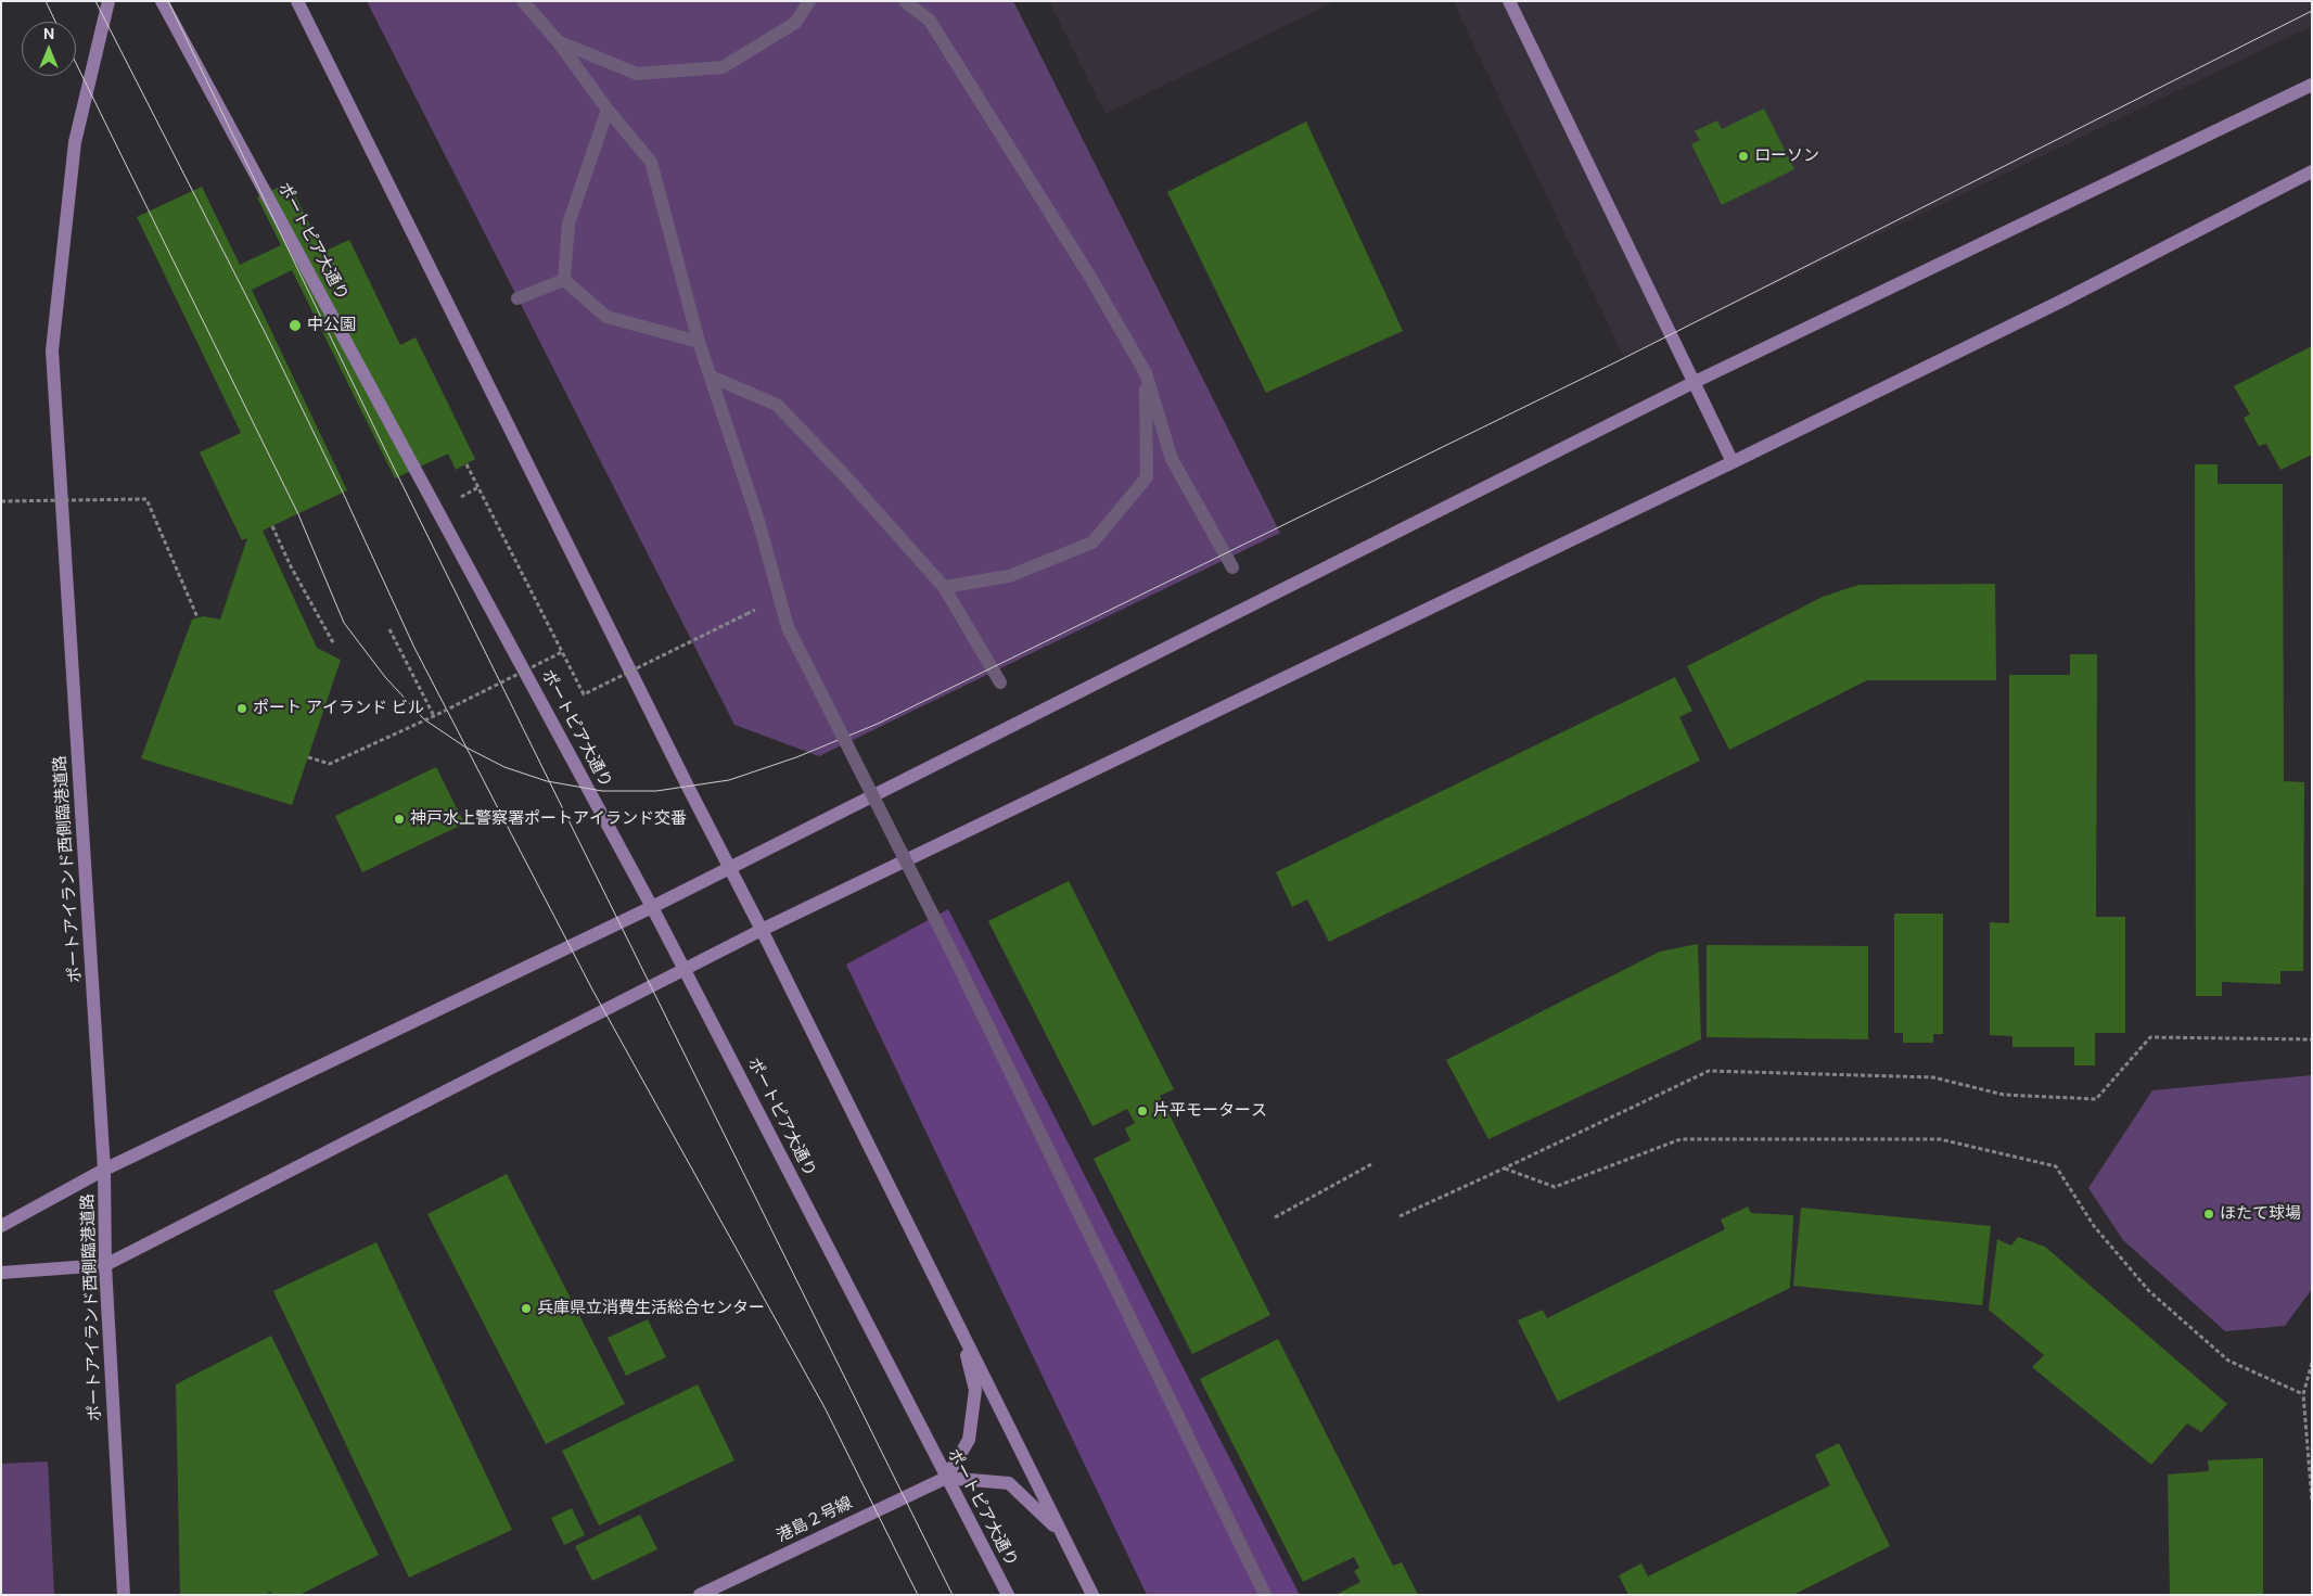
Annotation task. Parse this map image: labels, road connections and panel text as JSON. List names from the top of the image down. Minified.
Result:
{"streets":{"street":["ポートピア大通り","ポートアイランド西側臨港道路","港島２号線"]},"crossings":[["ポートピア大通り","港島２号線"]],"places":["ローソン","中公園","ポート アイランド ビル","神戸水上警察署ポートアイランド交番","片平モータース","ほたて球場","兵庫県立消費生活総合センター"],"north":"top"}
